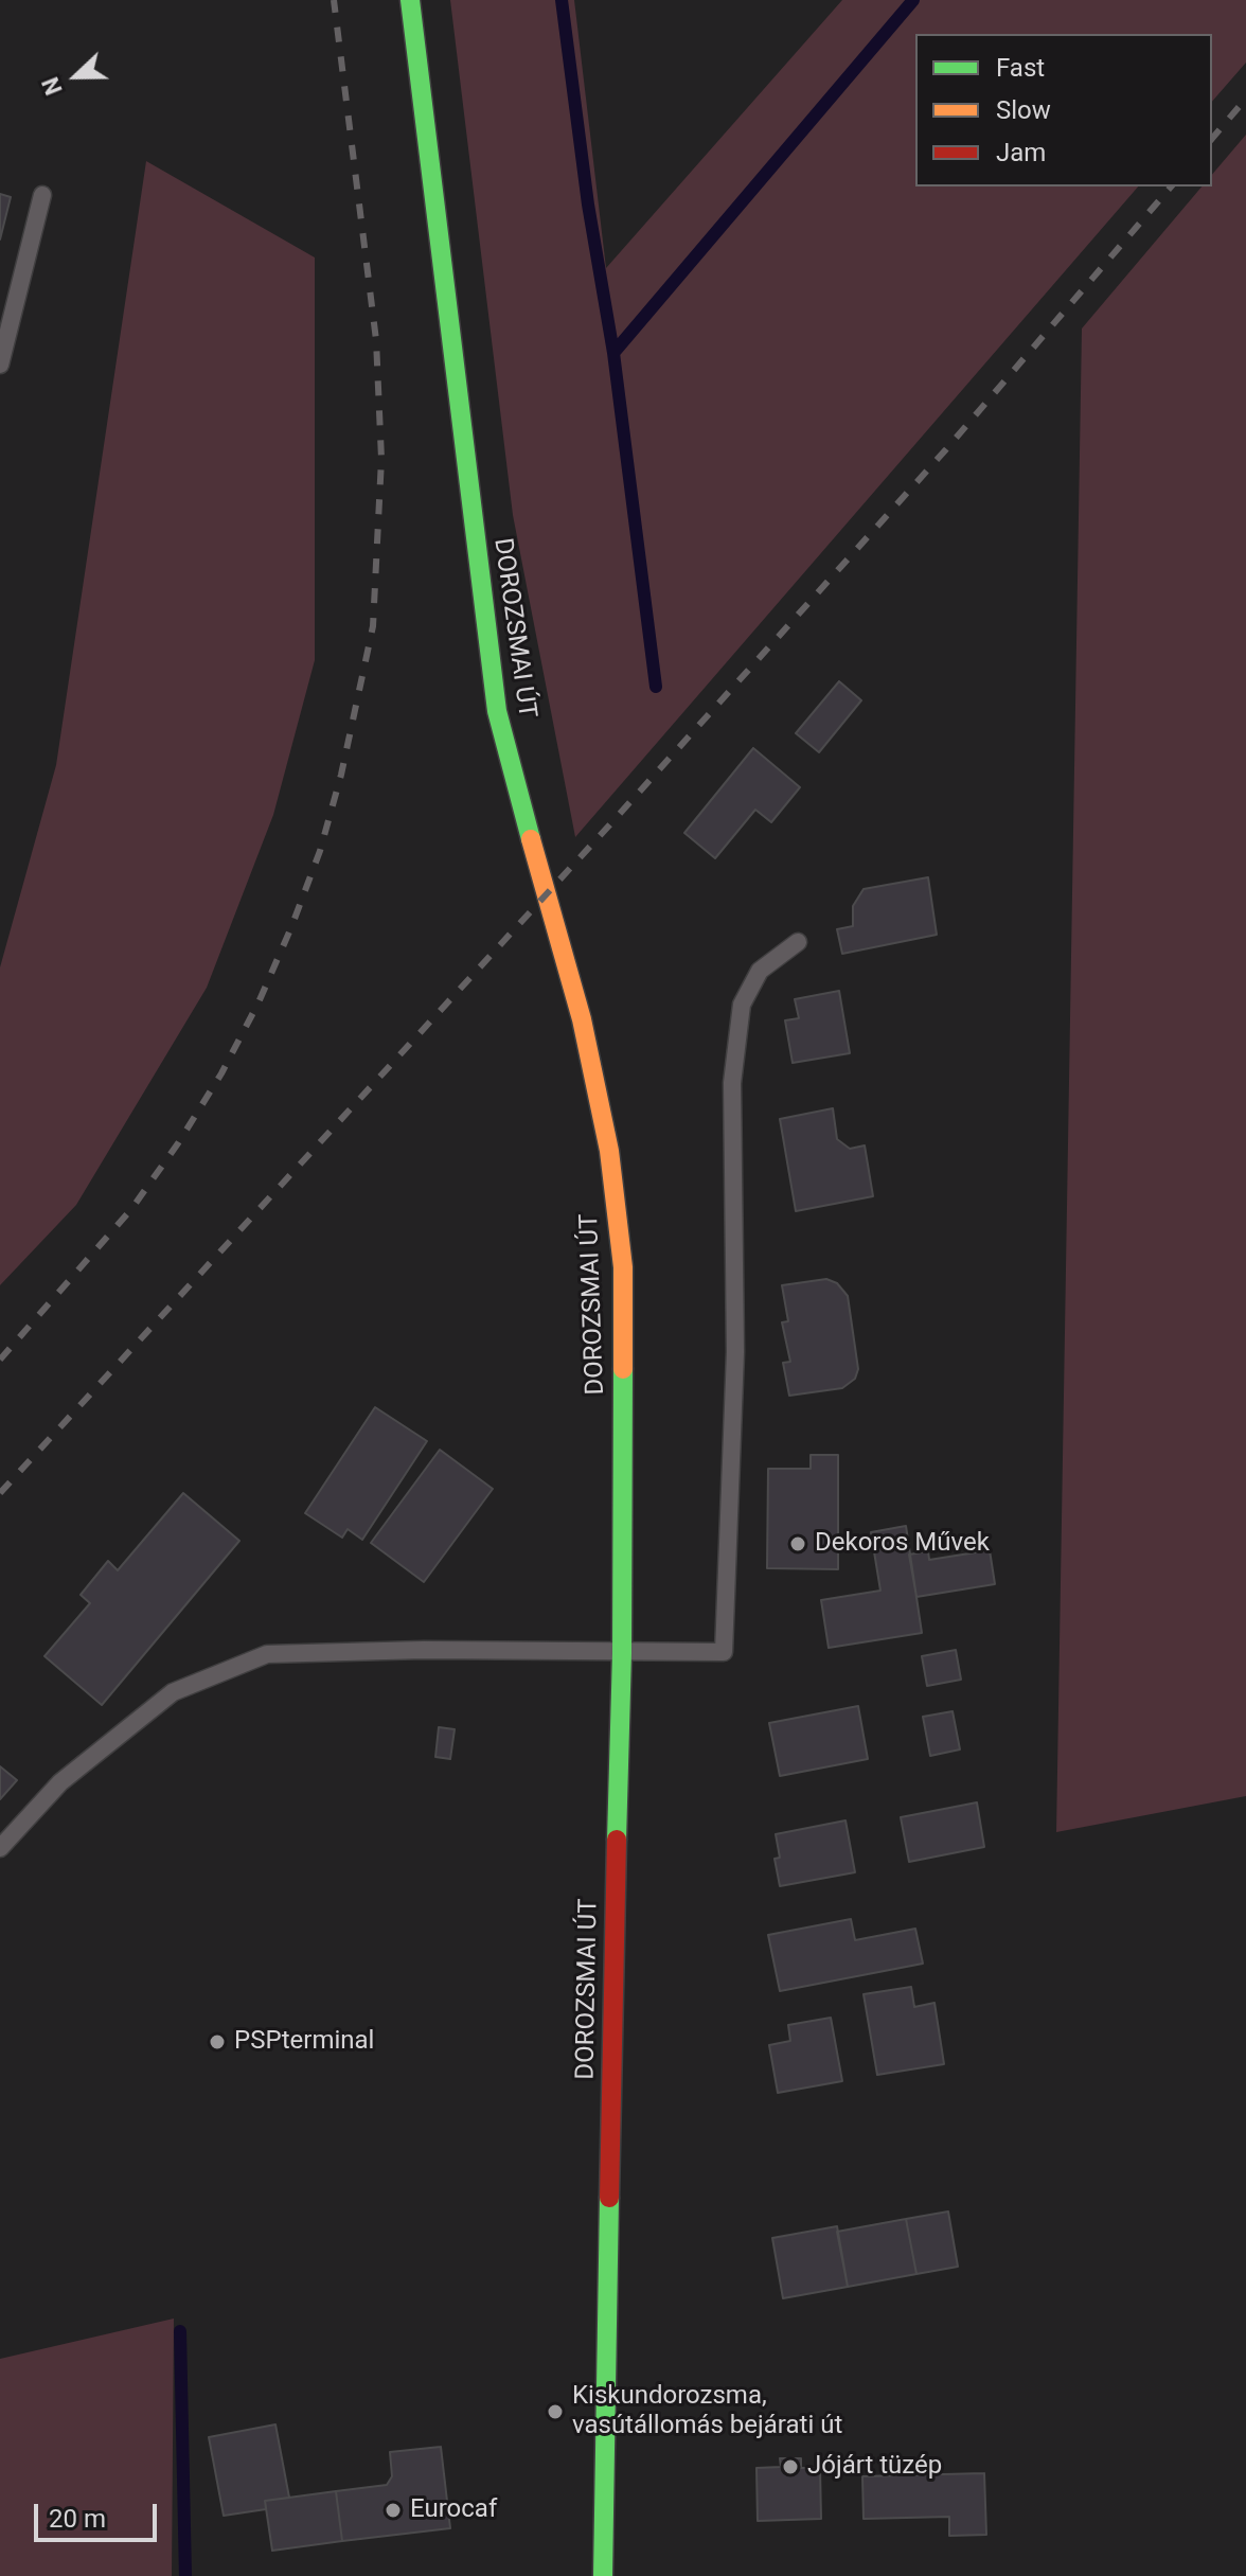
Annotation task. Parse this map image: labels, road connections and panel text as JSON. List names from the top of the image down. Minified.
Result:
{"streets":{"main road":["DOROZSMAI ÚT"]},"places":["Dekoros Művek","PSPterminal","Kiskundorozsma, vasútállomás bejárati út","Jójárt tüzép","Eurocaf"],"legend":["Fast","Slow","Jam"],"scale_bar":"20 m","north":"left"}
